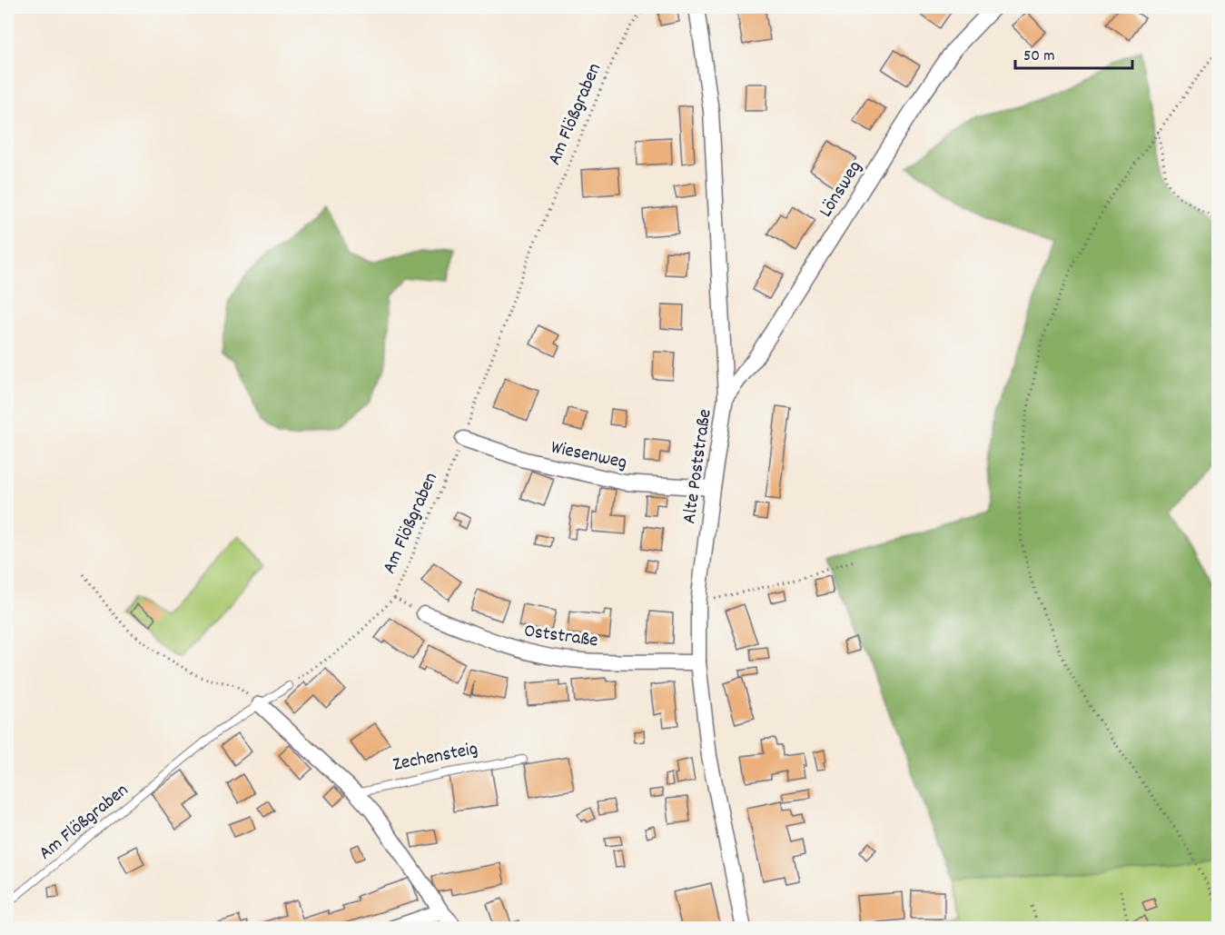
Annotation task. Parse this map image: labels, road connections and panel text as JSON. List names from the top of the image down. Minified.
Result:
{"streets":{"street":["Lönsweg","Wiesenweg","Alte Poststraße","Oststraße"],"lane":["Am Flößgraben","Zechensteig"]},"crossings":[["Am Flößgraben","Wiesenweg"],["Lönsweg","Alte Poststraße"],["Wiesenweg","Alte Poststraße"],["Alte Poststraße","Oststraße"]],"scale_bar":"50 m"}
